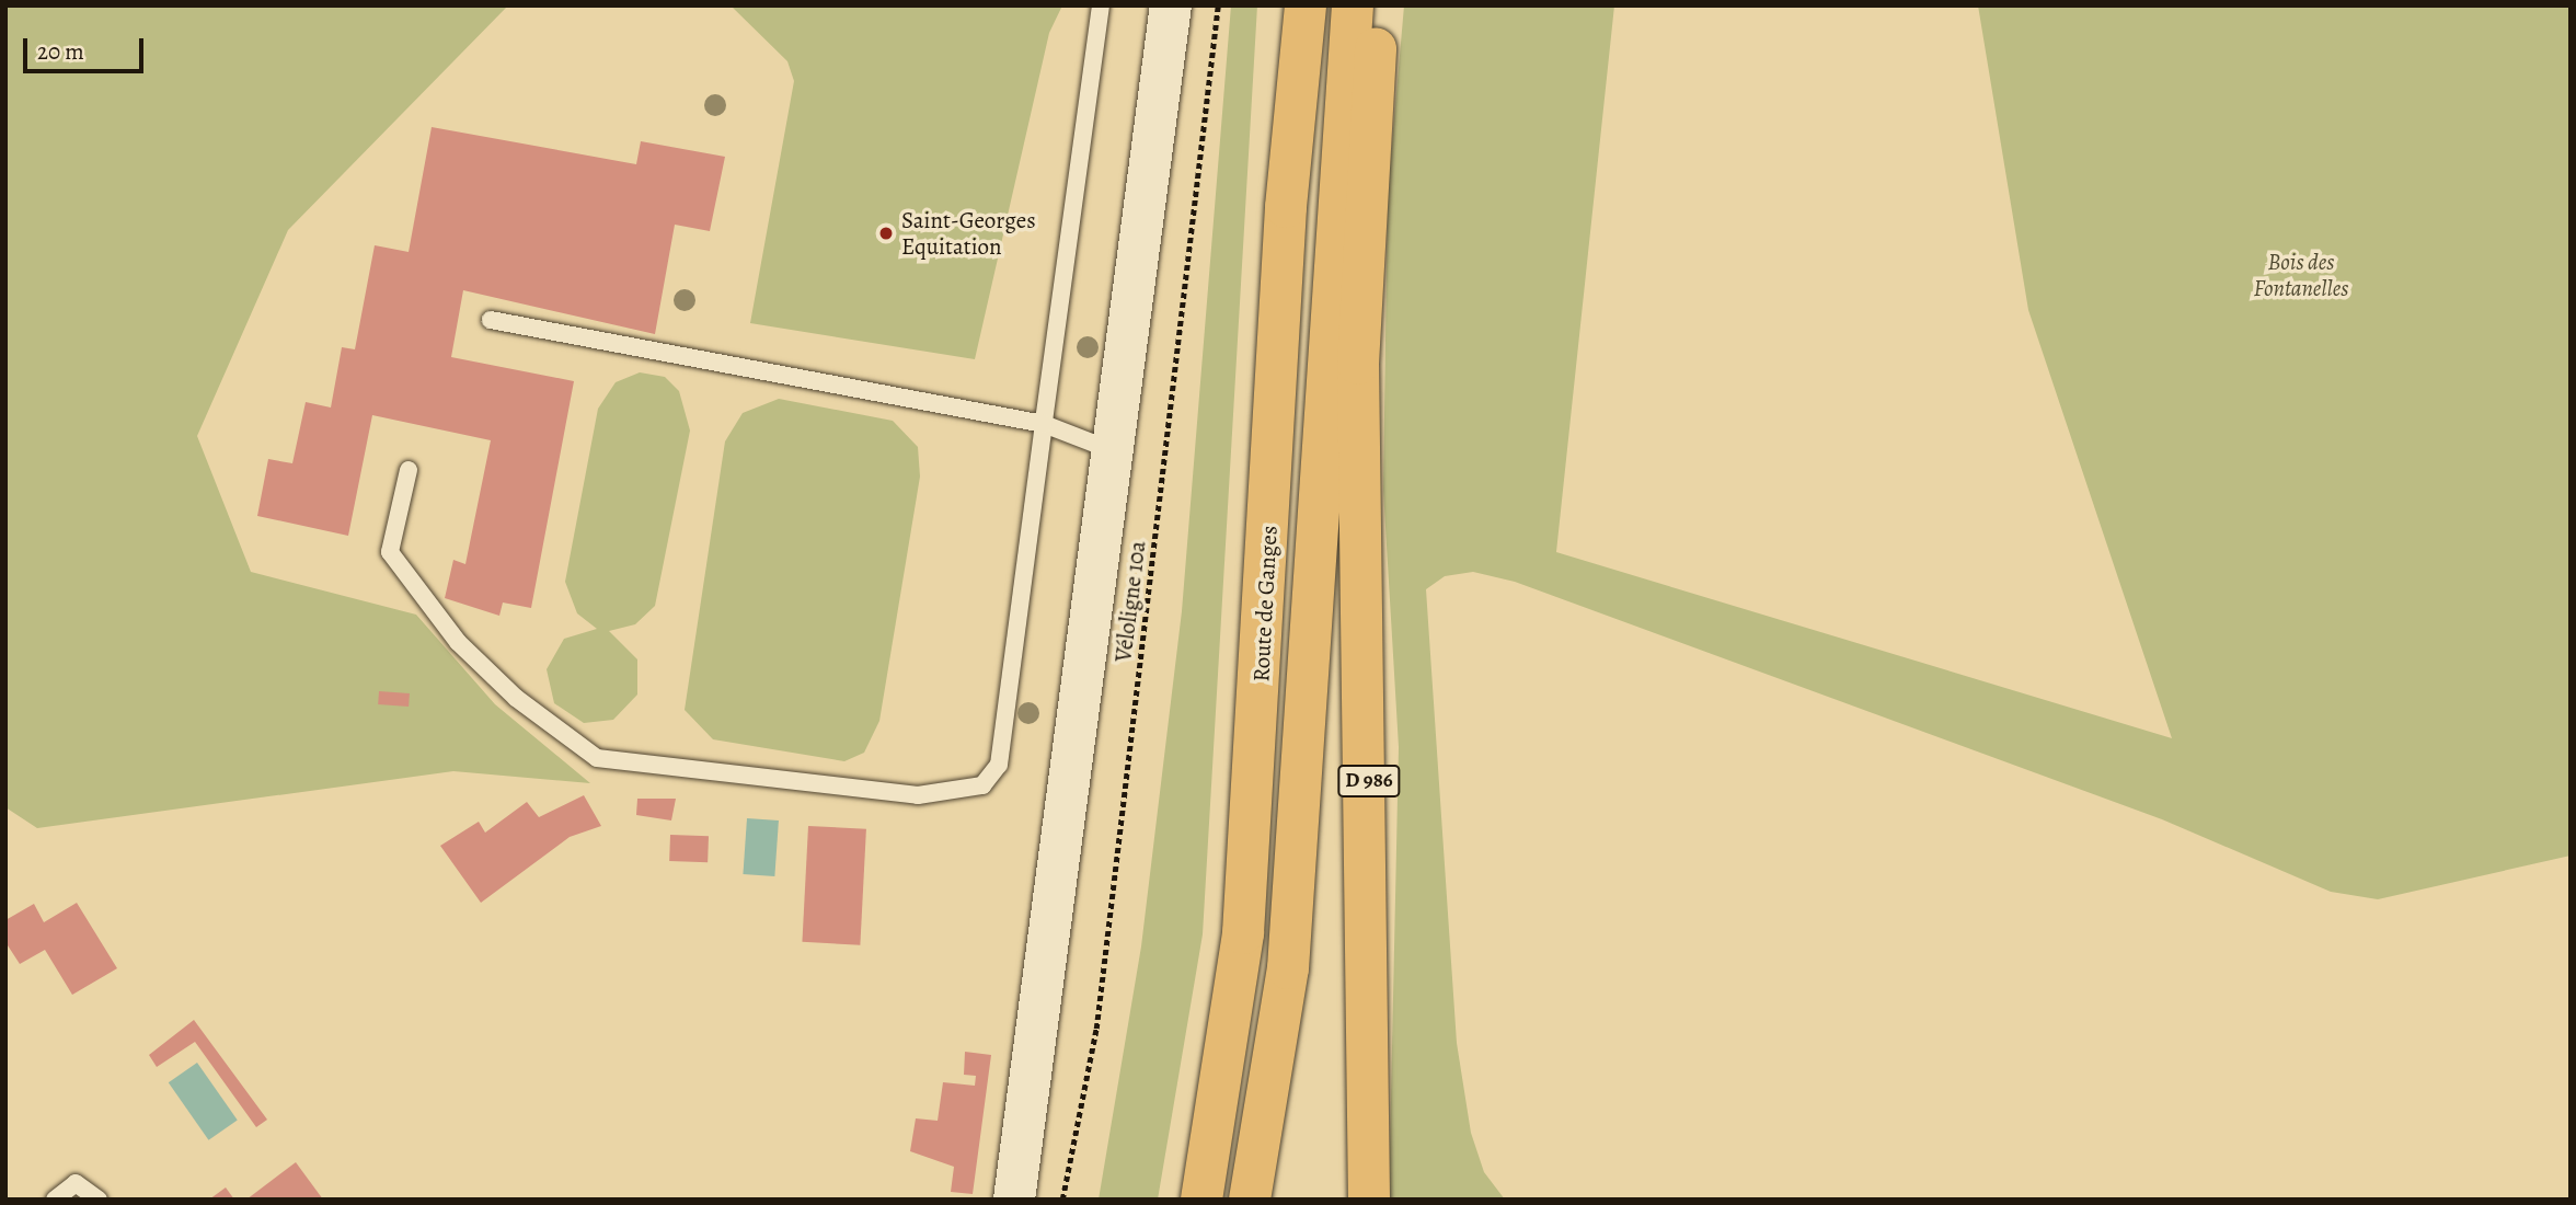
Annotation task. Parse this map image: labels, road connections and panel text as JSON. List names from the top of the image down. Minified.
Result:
{"streets":{"main road":["Route de Ganges","D 986"],"path":["Véloligne 10a"]},"parks":["Bois des Fontanelles"],"places":["Saint-Georges Equitation"],"scale_bar":"20 m"}
